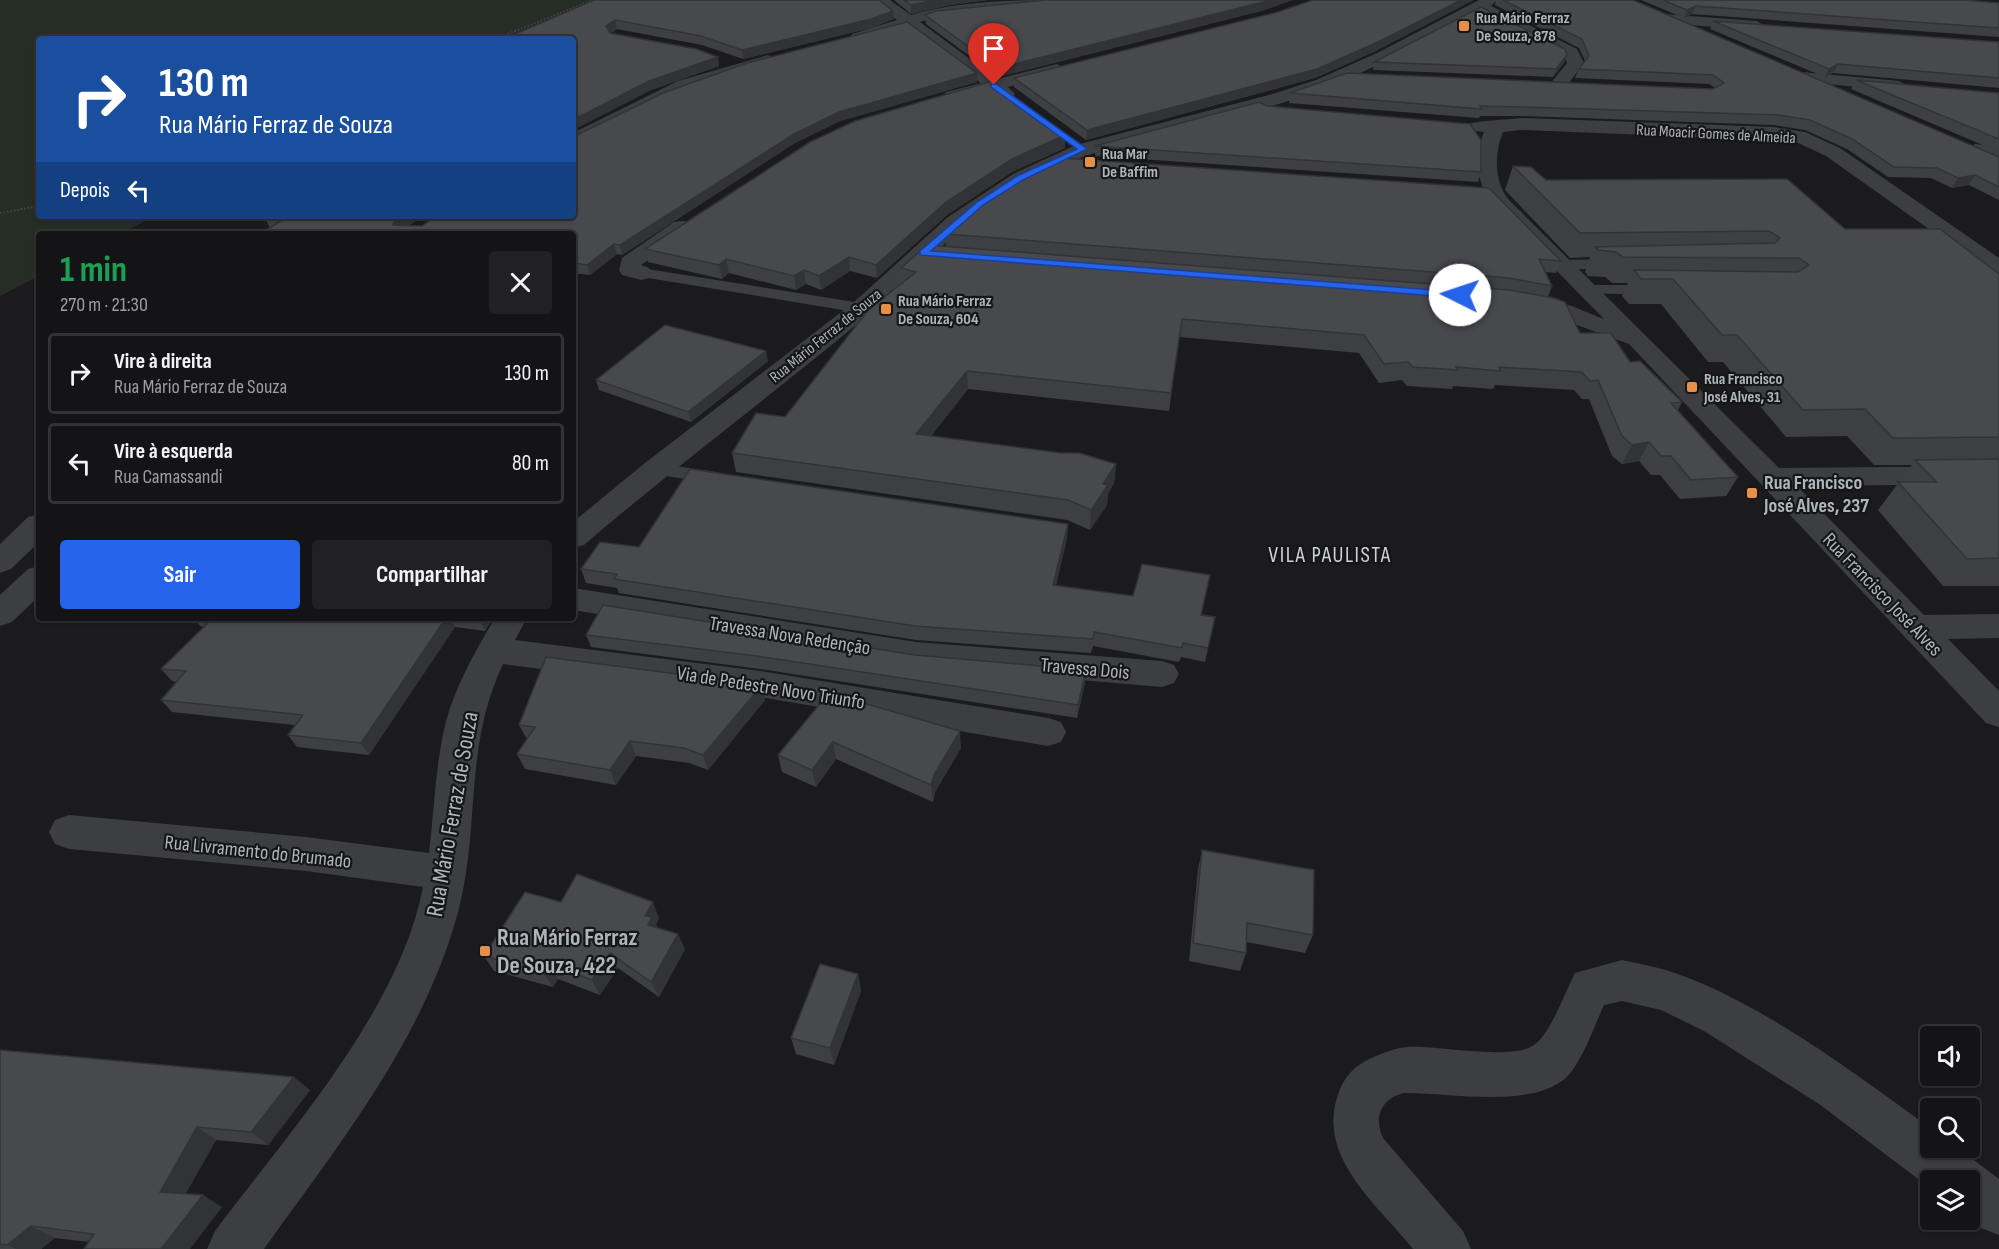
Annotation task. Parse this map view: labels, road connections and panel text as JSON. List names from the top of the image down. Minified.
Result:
{"streets":{"street":["Rua Moacir Gomes de Almeida","Rua Mário Ferraz de Souza","Rua Francisco José Alves","Travessa Nova Redenção","Travessa Dois","Via de Pedestre Novo Triunfo","Rua Livramento do Brumado"]},"crossings":[["Rua Moacir Gomes de Almeida","Rua Francisco José Alves"],["Rua Mário Ferraz de Souza","Via de Pedestre Novo Triunfo"],["Rua Mário Ferraz de Souza","Rua Livramento do Brumado"],["Travessa Nova Redenção","Travessa Dois"]],"districts":["VILA PAULISTA"],"places":{"transit":["Rua Mário Ferraz De Souza, 878","Rua Mar De Baffim","Rua Mário Ferraz De Souza, 604","Rua Francisco José Alves, 31","Rua Francisco José Alves, 237","Rua Mário Ferraz De Souza, 422"]},"page":{"turn":["130 m","Rua Mário Ferraz de Souza"],"then":"Depois","heading":["1 min","270 m · 21:30"],"list":[{"name":"Vire à direita","note":"Rua Mário Ferraz de Souza","value":"130 m"},{"name":"Vire à esquerda","note":"Rua Camassandi","value":"80 m"}],"buttons":["Sair","Compartilhar"]}}
